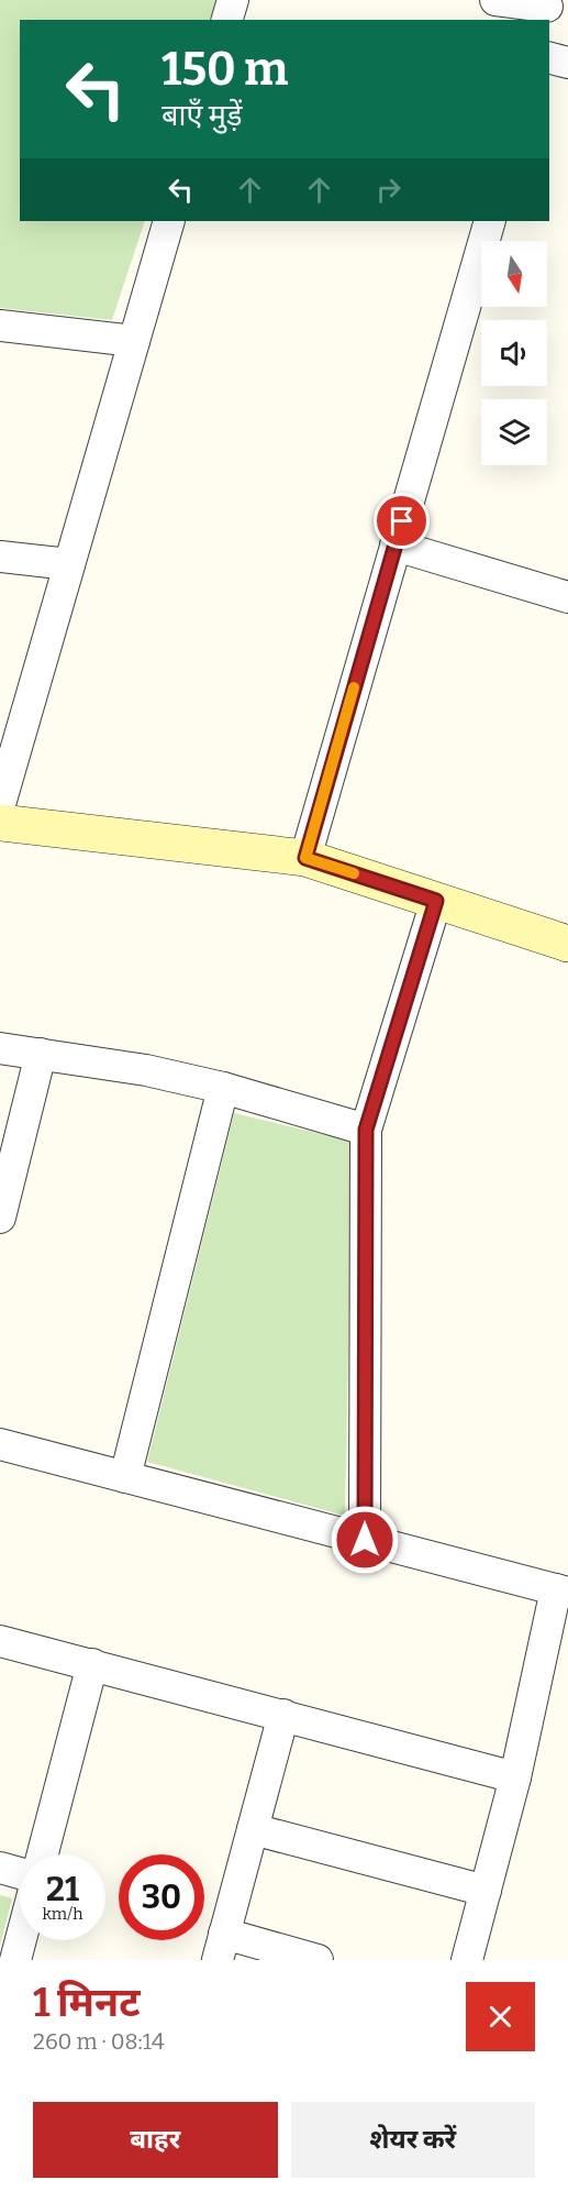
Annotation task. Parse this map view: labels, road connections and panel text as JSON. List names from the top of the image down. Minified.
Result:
{"north":"bottom","page":{"turn":["150 m","बाएँ मुड़ें"],"speed":"21 km/h","limit":"30","heading":["1 मिनट","260 m · 08:14"],"buttons":["बाहर","शेयर करें"]}}
